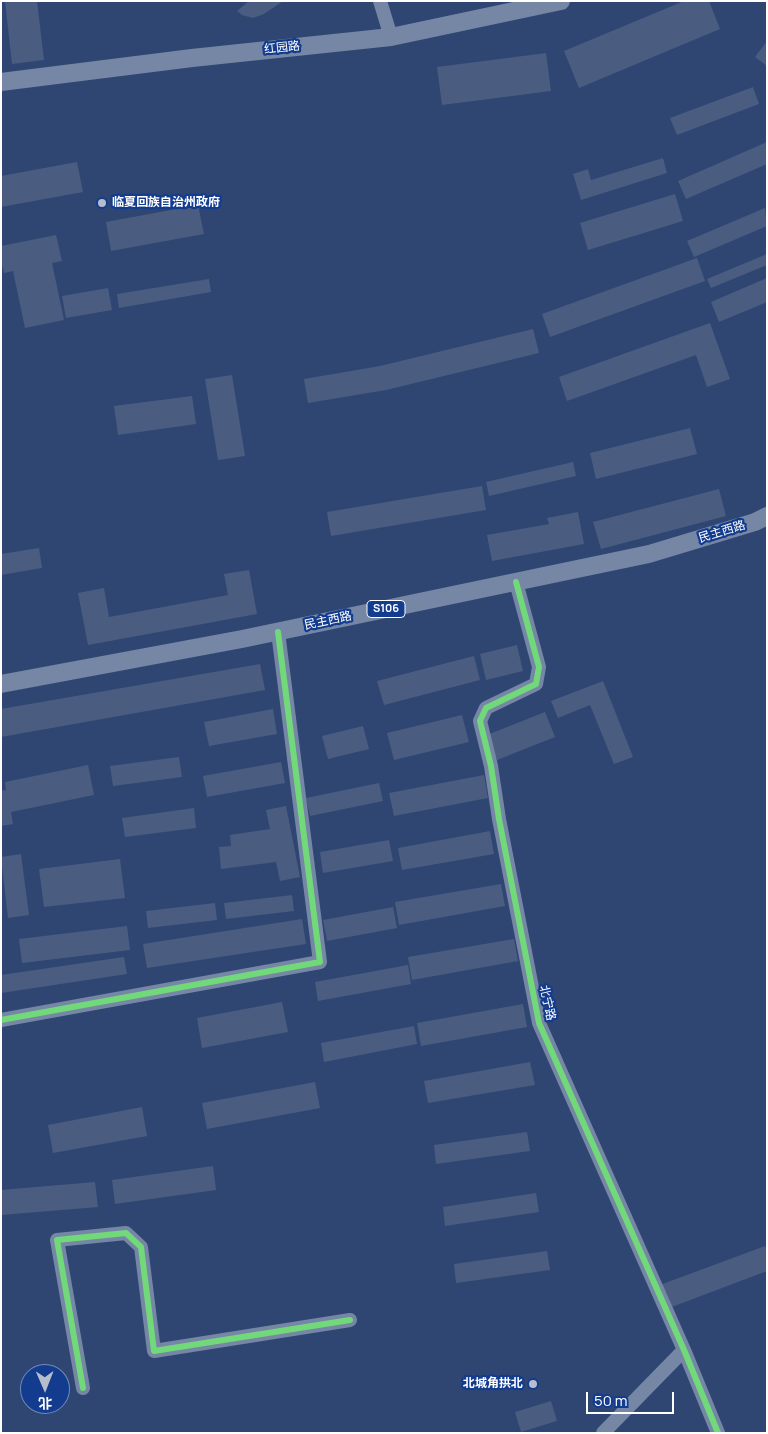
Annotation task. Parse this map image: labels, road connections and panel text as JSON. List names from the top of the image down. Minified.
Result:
{"streets":{"main road":["红园路","民主西路","S106"],"street":["北宁路"]},"crossings":[["民主西路","北宁路"]],"places":["临夏回族自治州政府","北城角拱北"],"scale_bar":"50 m","north":"bottom"}
